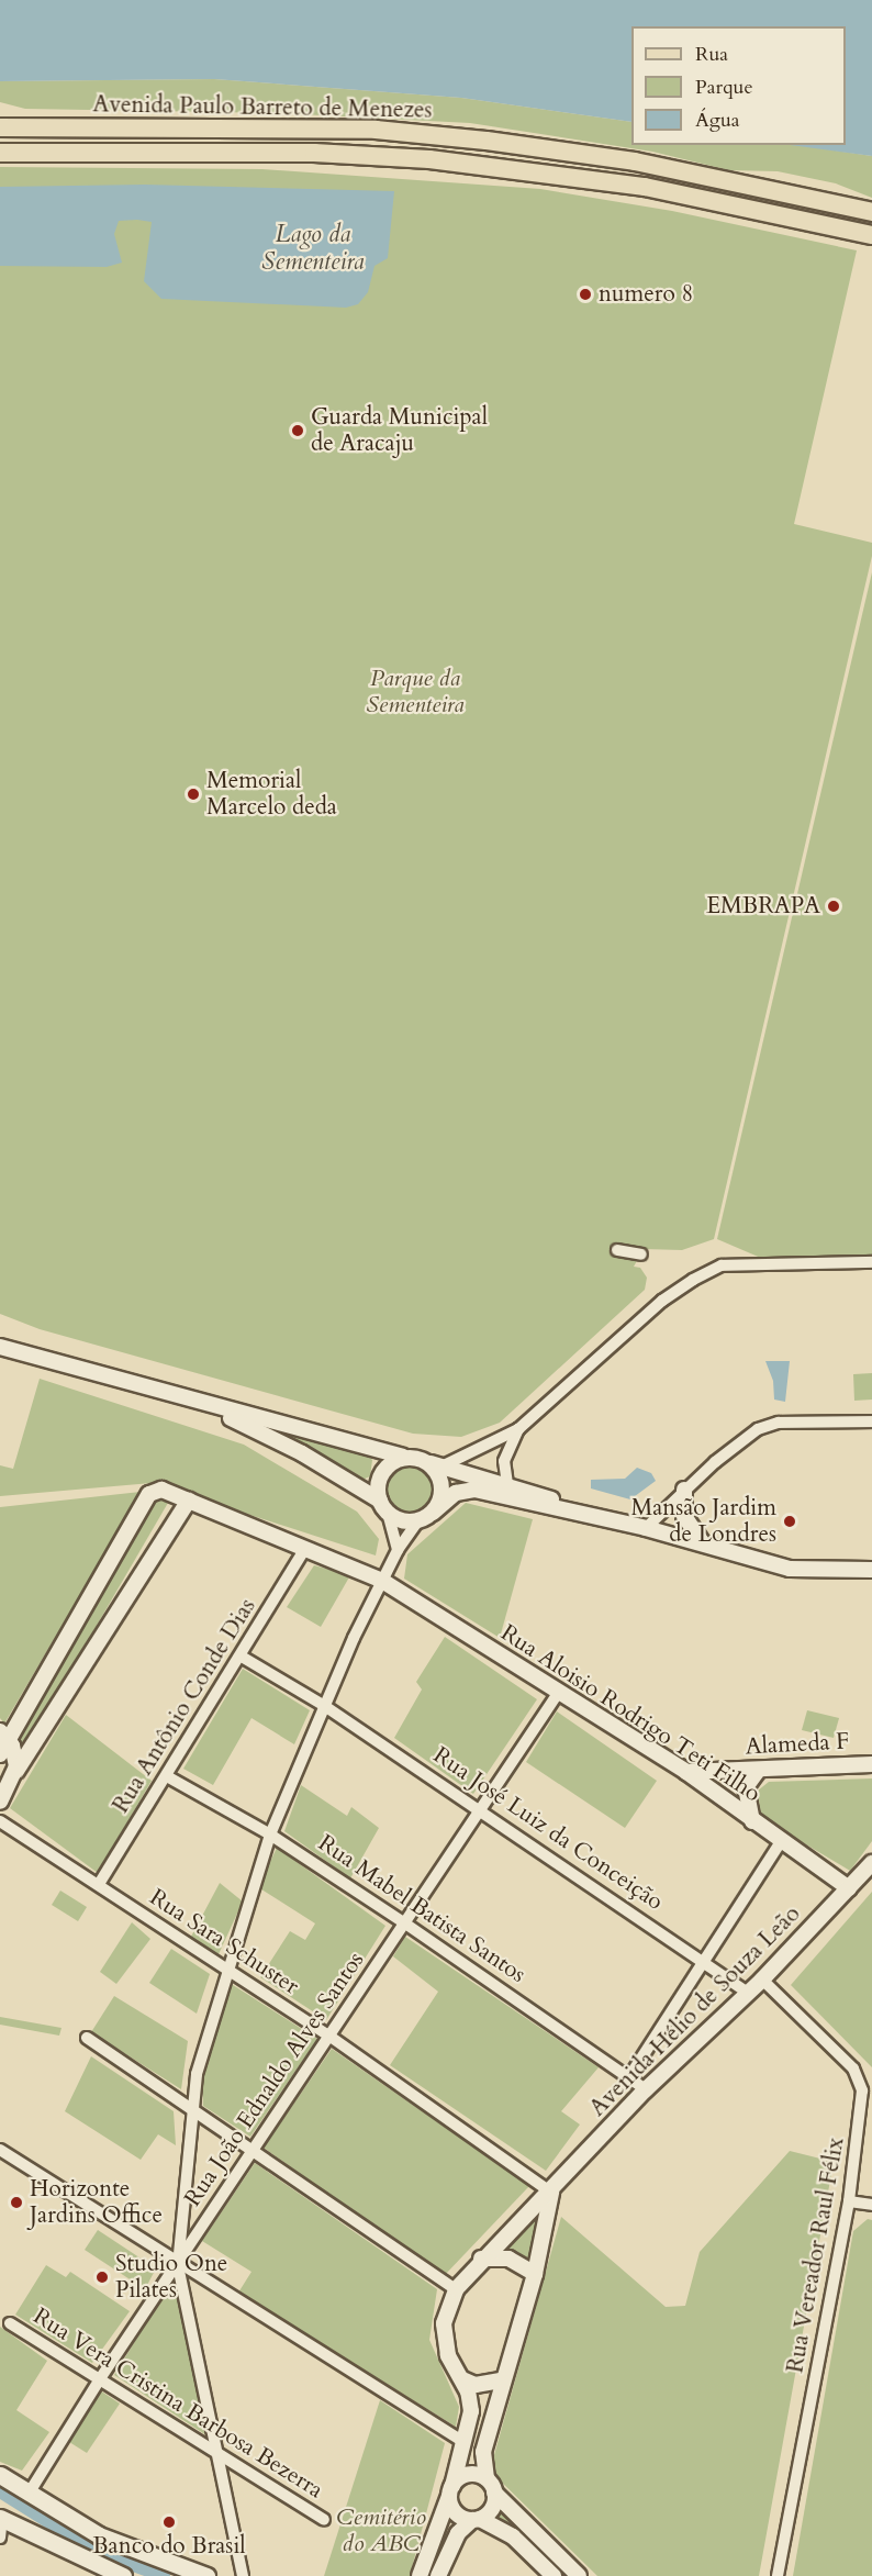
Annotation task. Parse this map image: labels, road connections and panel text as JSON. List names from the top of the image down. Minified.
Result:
{"streets":{"main road":["Avenida Paulo Barreto de Menezes"],"street":["Rua Antônio Conde Dias","Rua Aloisio Rodrigo Teti Filho","Alameda F","Rua José Luiz da Conceição","Rua Mabel Batista Santos","Rua Sara Schuster","Avenida Hélio de Souza Leão","Rua João Ednaldo Alves Santos","Rua Vereador Raul Félix","Rua Vera Cristina Barbosa Bezerra"]},"crossings":[["Rua Antônio Conde Dias","Rua Aloisio Rodrigo Teti Filho"],["Rua Antônio Conde Dias","Rua José Luiz da Conceição"],["Rua Antônio Conde Dias","Rua Mabel Batista Santos"],["Rua Antônio Conde Dias","Rua Sara Schuster"],["Rua Aloisio Rodrigo Teti Filho","Alameda F"],["Rua Aloisio Rodrigo Teti Filho","Avenida Hélio de Souza Leão"],["Rua Aloisio Rodrigo Teti Filho","Rua João Ednaldo Alves Santos"],["Rua José Luiz da Conceição","Avenida Hélio de Souza Leão"],["Rua José Luiz da Conceição","Rua João Ednaldo Alves Santos"],["Rua Mabel Batista Santos","Avenida Hélio de Souza Leão"],["Rua Mabel Batista Santos","Rua João Ednaldo Alves Santos"],["Rua Sara Schuster","Avenida Hélio de Souza Leão"],["Rua Sara Schuster","Rua João Ednaldo Alves Santos"],["Avenida Hélio de Souza Leão","Rua Vereador Raul Félix"],["Rua João Ednaldo Alves Santos","Rua Vera Cristina Barbosa Bezerra"]],"water":["Lago da Sementeira"],"parks":["Parque da Sementeira","Cemitério do ABC"],"places":["numero 8","Guarda Municipal de Aracaju","Memorial Marcelo deda","EMBRAPA","Mansão Jardim de Londres","Horizonte Jardins Office","Studio One Pilates","Banco do Brasil"],"legend":["Rua","Parque","Água"]}
